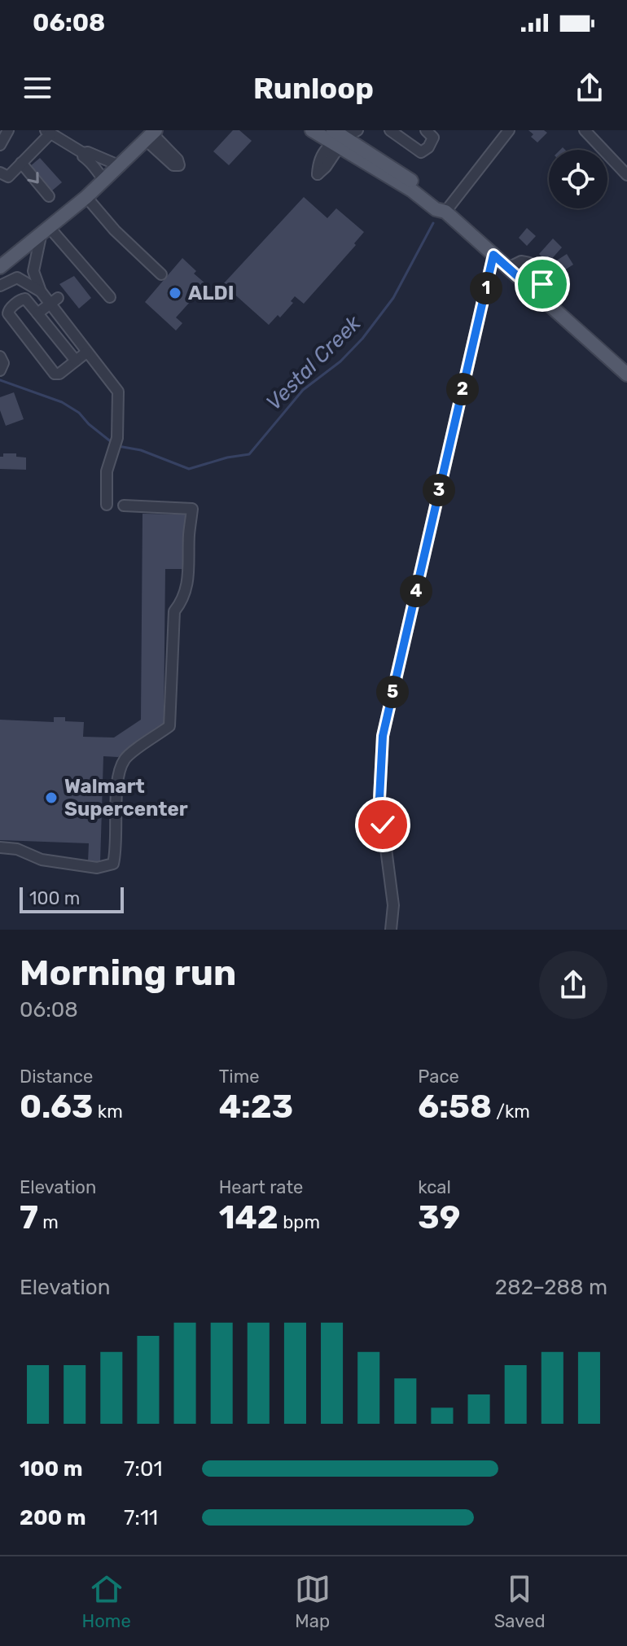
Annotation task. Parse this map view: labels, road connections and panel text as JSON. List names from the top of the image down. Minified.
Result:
{"water":["Vestal Creek"],"places":["ALDI","Walmart Supercenter"],"scale_bar":"100 m","page":{"status":"06:08","header":"Runloop","pins":["1","2","3","4","5"],"scale":"100 m","heading":["Morning run","06:08"],"stats":[["Distance","0.63 km"],["Time","4:23"],["Pace","6:58 /km"],["Elevation","7 m"],["Heart rate","142 bpm"],["kcal","39"]],"chart":["Elevation","282–288 m"],"list":[{"name":"100 m","note":"7:01"},{"name":"200 m","note":"7:11"}],"tabs":["Home","Map","Saved"]}}
